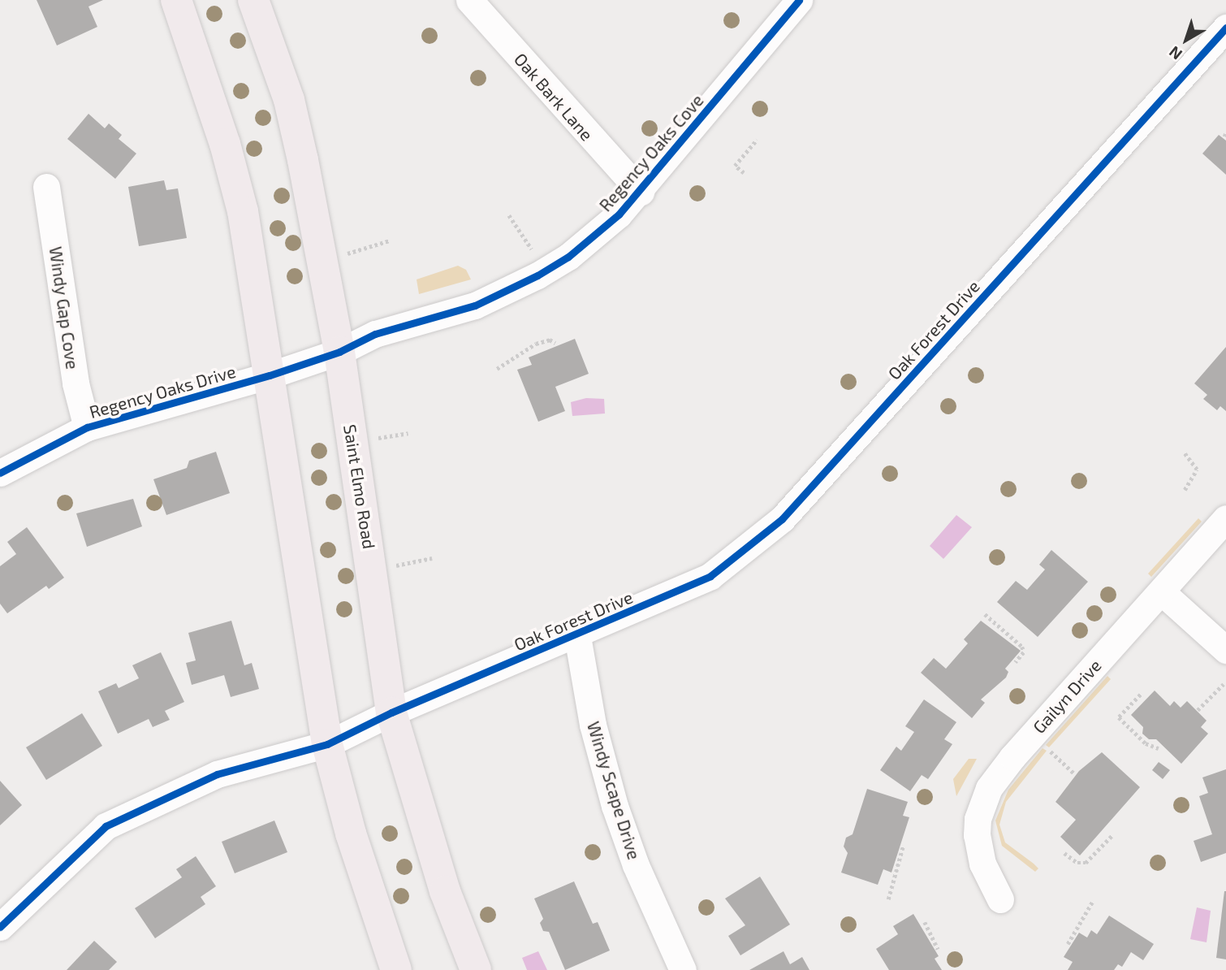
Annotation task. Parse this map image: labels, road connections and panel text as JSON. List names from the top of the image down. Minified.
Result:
{"streets":{"main road":["Saint Elmo Road"],"street":["Oak Bark Lane","Regency Oaks Cove","Windy Gap Cove","Oak Forest Drive","Regency Oaks Drive","Gailyn Drive","Windy Scape Drive"]},"crossings":[["Oak Bark Lane","Regency Oaks Cove"],["Regency Oaks Cove","Regency Oaks Drive"],["Regency Oaks Cove","Saint Elmo Road"],["Windy Gap Cove","Regency Oaks Drive"],["Oak Forest Drive","Saint Elmo Road"],["Oak Forest Drive","Windy Scape Drive"],["Regency Oaks Drive","Saint Elmo Road"]],"north":"bottom left"}
